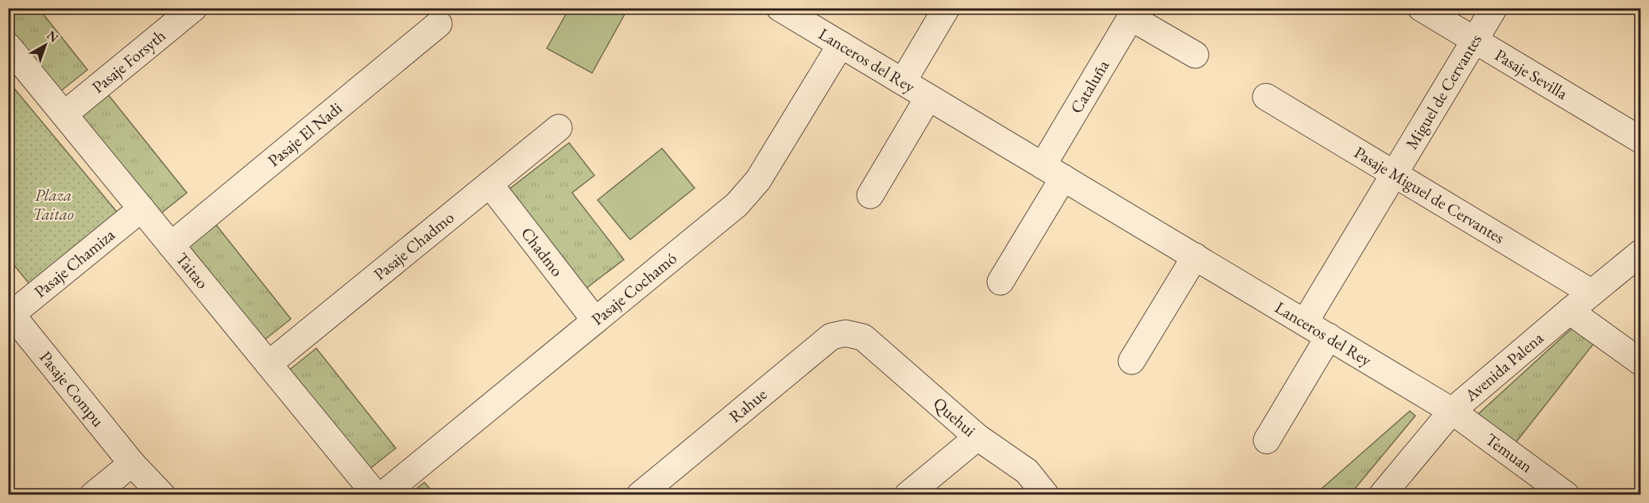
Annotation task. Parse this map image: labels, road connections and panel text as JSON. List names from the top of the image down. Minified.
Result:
{"streets":{"street":["Lanceros del Rey","Pasaje Forsyth","Pasaje Sevilla","Cataluña","Miguel de Cervantes","Pasaje El Nadi","Pasaje Miguel de Cervantes","Pasaje Chadmo","Chadmo","Pasaje Chamiza","Taitao","Pasaje Cochamó","Avenida Palena","Pasaje Compu","Rahue","Quehui","Temuan"]},"crossings":[["Lanceros del Rey","Cataluña"],["Lanceros del Rey","Miguel de Cervantes"],["Lanceros del Rey","Pasaje Cochamó"],["Lanceros del Rey","Avenida Palena"],["Lanceros del Rey","Temuan"],["Pasaje Forsyth","Taitao"],["Pasaje Sevilla","Miguel de Cervantes"],["Miguel de Cervantes","Pasaje Miguel de Cervantes"],["Pasaje El Nadi","Taitao"],["Pasaje Miguel de Cervantes","Avenida Palena"],["Pasaje Chadmo","Chadmo"],["Pasaje Chadmo","Taitao"],["Chadmo","Pasaje Cochamó"],["Pasaje Chamiza","Taitao"],["Pasaje Chamiza","Pasaje Compu"],["Avenida Palena","Temuan"],["Rahue","Quehui"]],"parks":["Plaza Taitao"],"north":"top right"}
